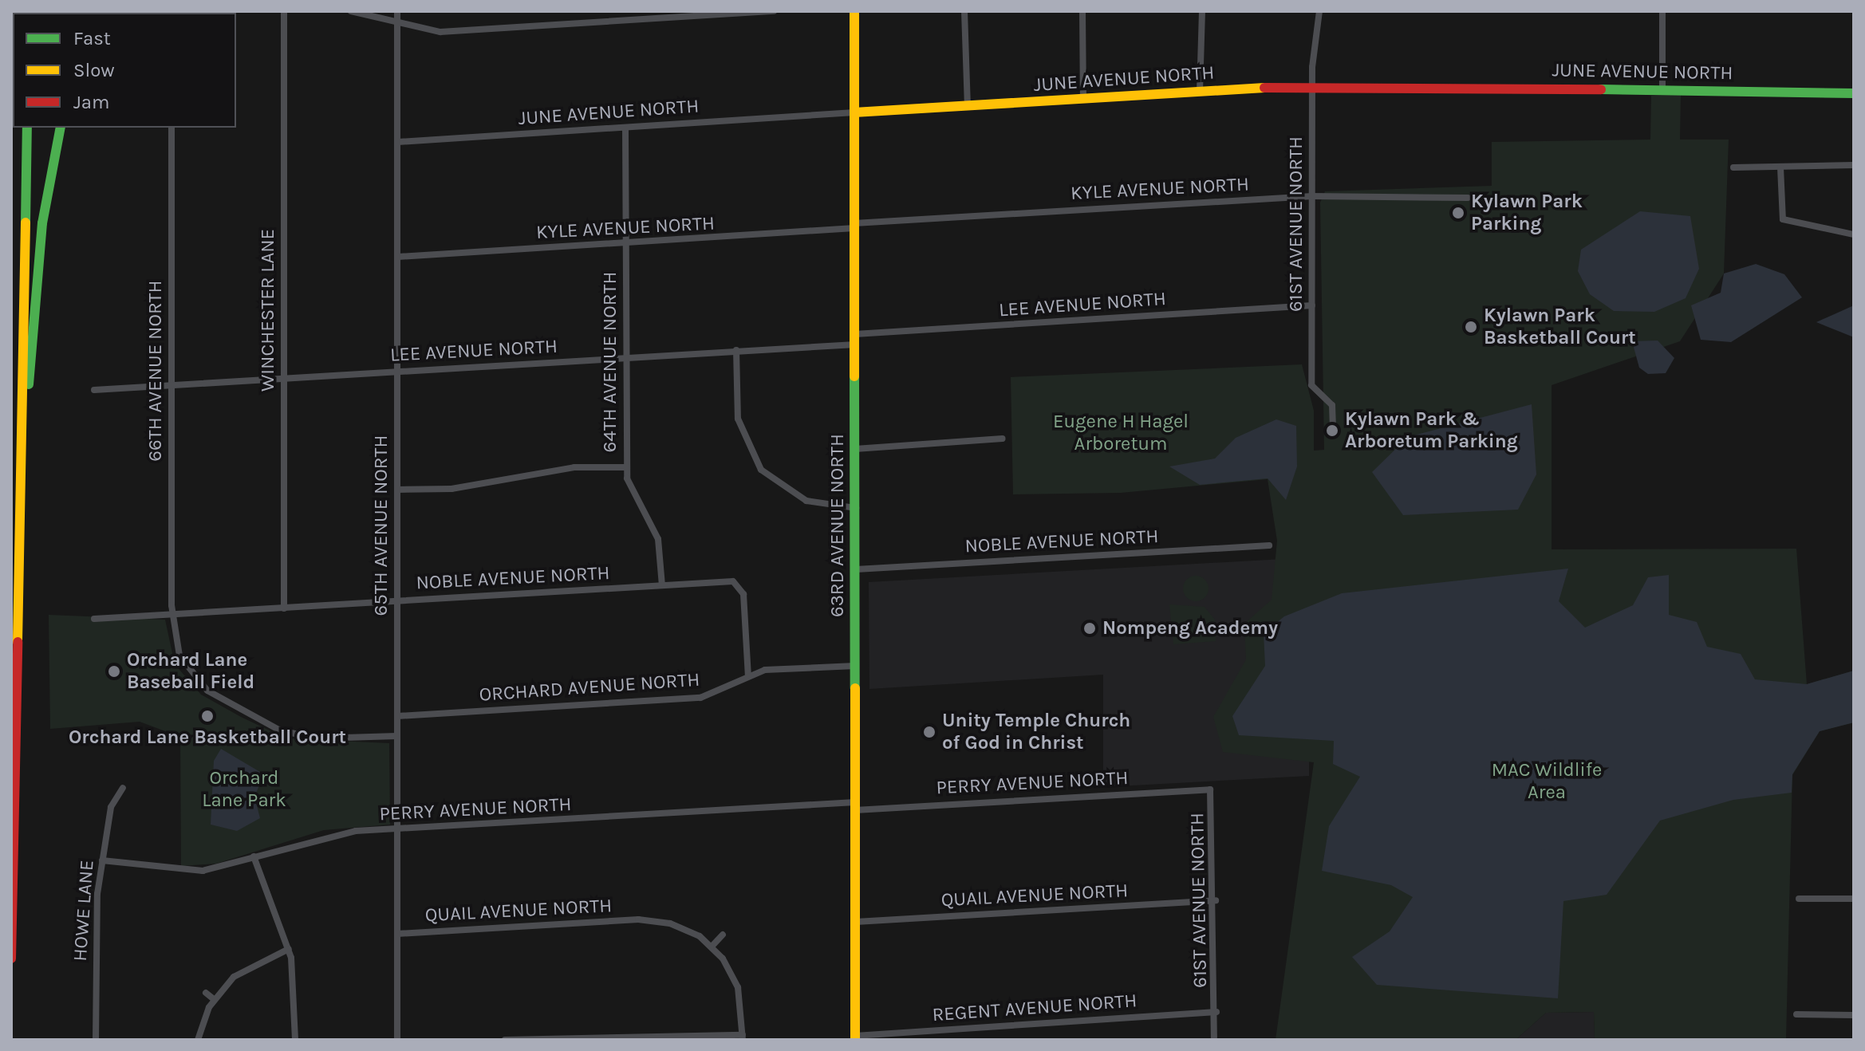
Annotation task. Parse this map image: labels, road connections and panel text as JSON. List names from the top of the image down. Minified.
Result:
{"streets":{"main road":["JUNE AVENUE NORTH","63RD AVENUE NORTH"],"street":["KYLE AVENUE NORTH","61ST AVENUE NORTH","LEE AVENUE NORTH","WINCHESTER LANE","64TH AVENUE NORTH","66TH AVENUE NORTH","65TH AVENUE NORTH","NOBLE AVENUE NORTH","ORCHARD AVENUE NORTH","PERRY AVENUE NORTH","QUAIL AVENUE NORTH","HOWE LANE","REGENT AVENUE NORTH"]},"crossings":[["JUNE AVENUE NORTH","61ST AVENUE NORTH"],["JUNE AVENUE NORTH","64TH AVENUE NORTH"],["JUNE AVENUE NORTH","65TH AVENUE NORTH"],["JUNE AVENUE NORTH","63RD AVENUE NORTH"],["KYLE AVENUE NORTH","61ST AVENUE NORTH"],["KYLE AVENUE NORTH","64TH AVENUE NORTH"],["KYLE AVENUE NORTH","65TH AVENUE NORTH"],["KYLE AVENUE NORTH","63RD AVENUE NORTH"],["61ST AVENUE NORTH","LEE AVENUE NORTH"],["61ST AVENUE NORTH","PERRY AVENUE NORTH"],["61ST AVENUE NORTH","QUAIL AVENUE NORTH"],["61ST AVENUE NORTH","REGENT AVENUE NORTH"],["LEE AVENUE NORTH","WINCHESTER LANE"],["LEE AVENUE NORTH","64TH AVENUE NORTH"],["LEE AVENUE NORTH","66TH AVENUE NORTH"],["LEE AVENUE NORTH","65TH AVENUE NORTH"],["LEE AVENUE NORTH","63RD AVENUE NORTH"],["WINCHESTER LANE","NOBLE AVENUE NORTH"],["64TH AVENUE NORTH","NOBLE AVENUE NORTH"],["66TH AVENUE NORTH","NOBLE AVENUE NORTH"],["65TH AVENUE NORTH","NOBLE AVENUE NORTH"],["65TH AVENUE NORTH","ORCHARD AVENUE NORTH"],["65TH AVENUE NORTH","PERRY AVENUE NORTH"],["65TH AVENUE NORTH","QUAIL AVENUE NORTH"],["63RD AVENUE NORTH","NOBLE AVENUE NORTH"],["63RD AVENUE NORTH","ORCHARD AVENUE NORTH"],["63RD AVENUE NORTH","PERRY AVENUE NORTH"],["63RD AVENUE NORTH","QUAIL AVENUE NORTH"],["63RD AVENUE NORTH","REGENT AVENUE NORTH"],["NOBLE AVENUE NORTH","ORCHARD AVENUE NORTH"],["PERRY AVENUE NORTH","HOWE LANE"]],"parks":["Eugene H Hagel Arboretum","MAC Wildlife Area","Orchard Lane Park"],"places":["Kylawn Park Parking","Kylawn Park Basketball Court","Kylawn Park & Arboretum Parking","Nompeng Academy","Orchard Lane Baseball Field","Orchard Lane Basketball Court","Unity Temple Church of God in Christ"],"legend":["Fast","Slow","Jam"]}
